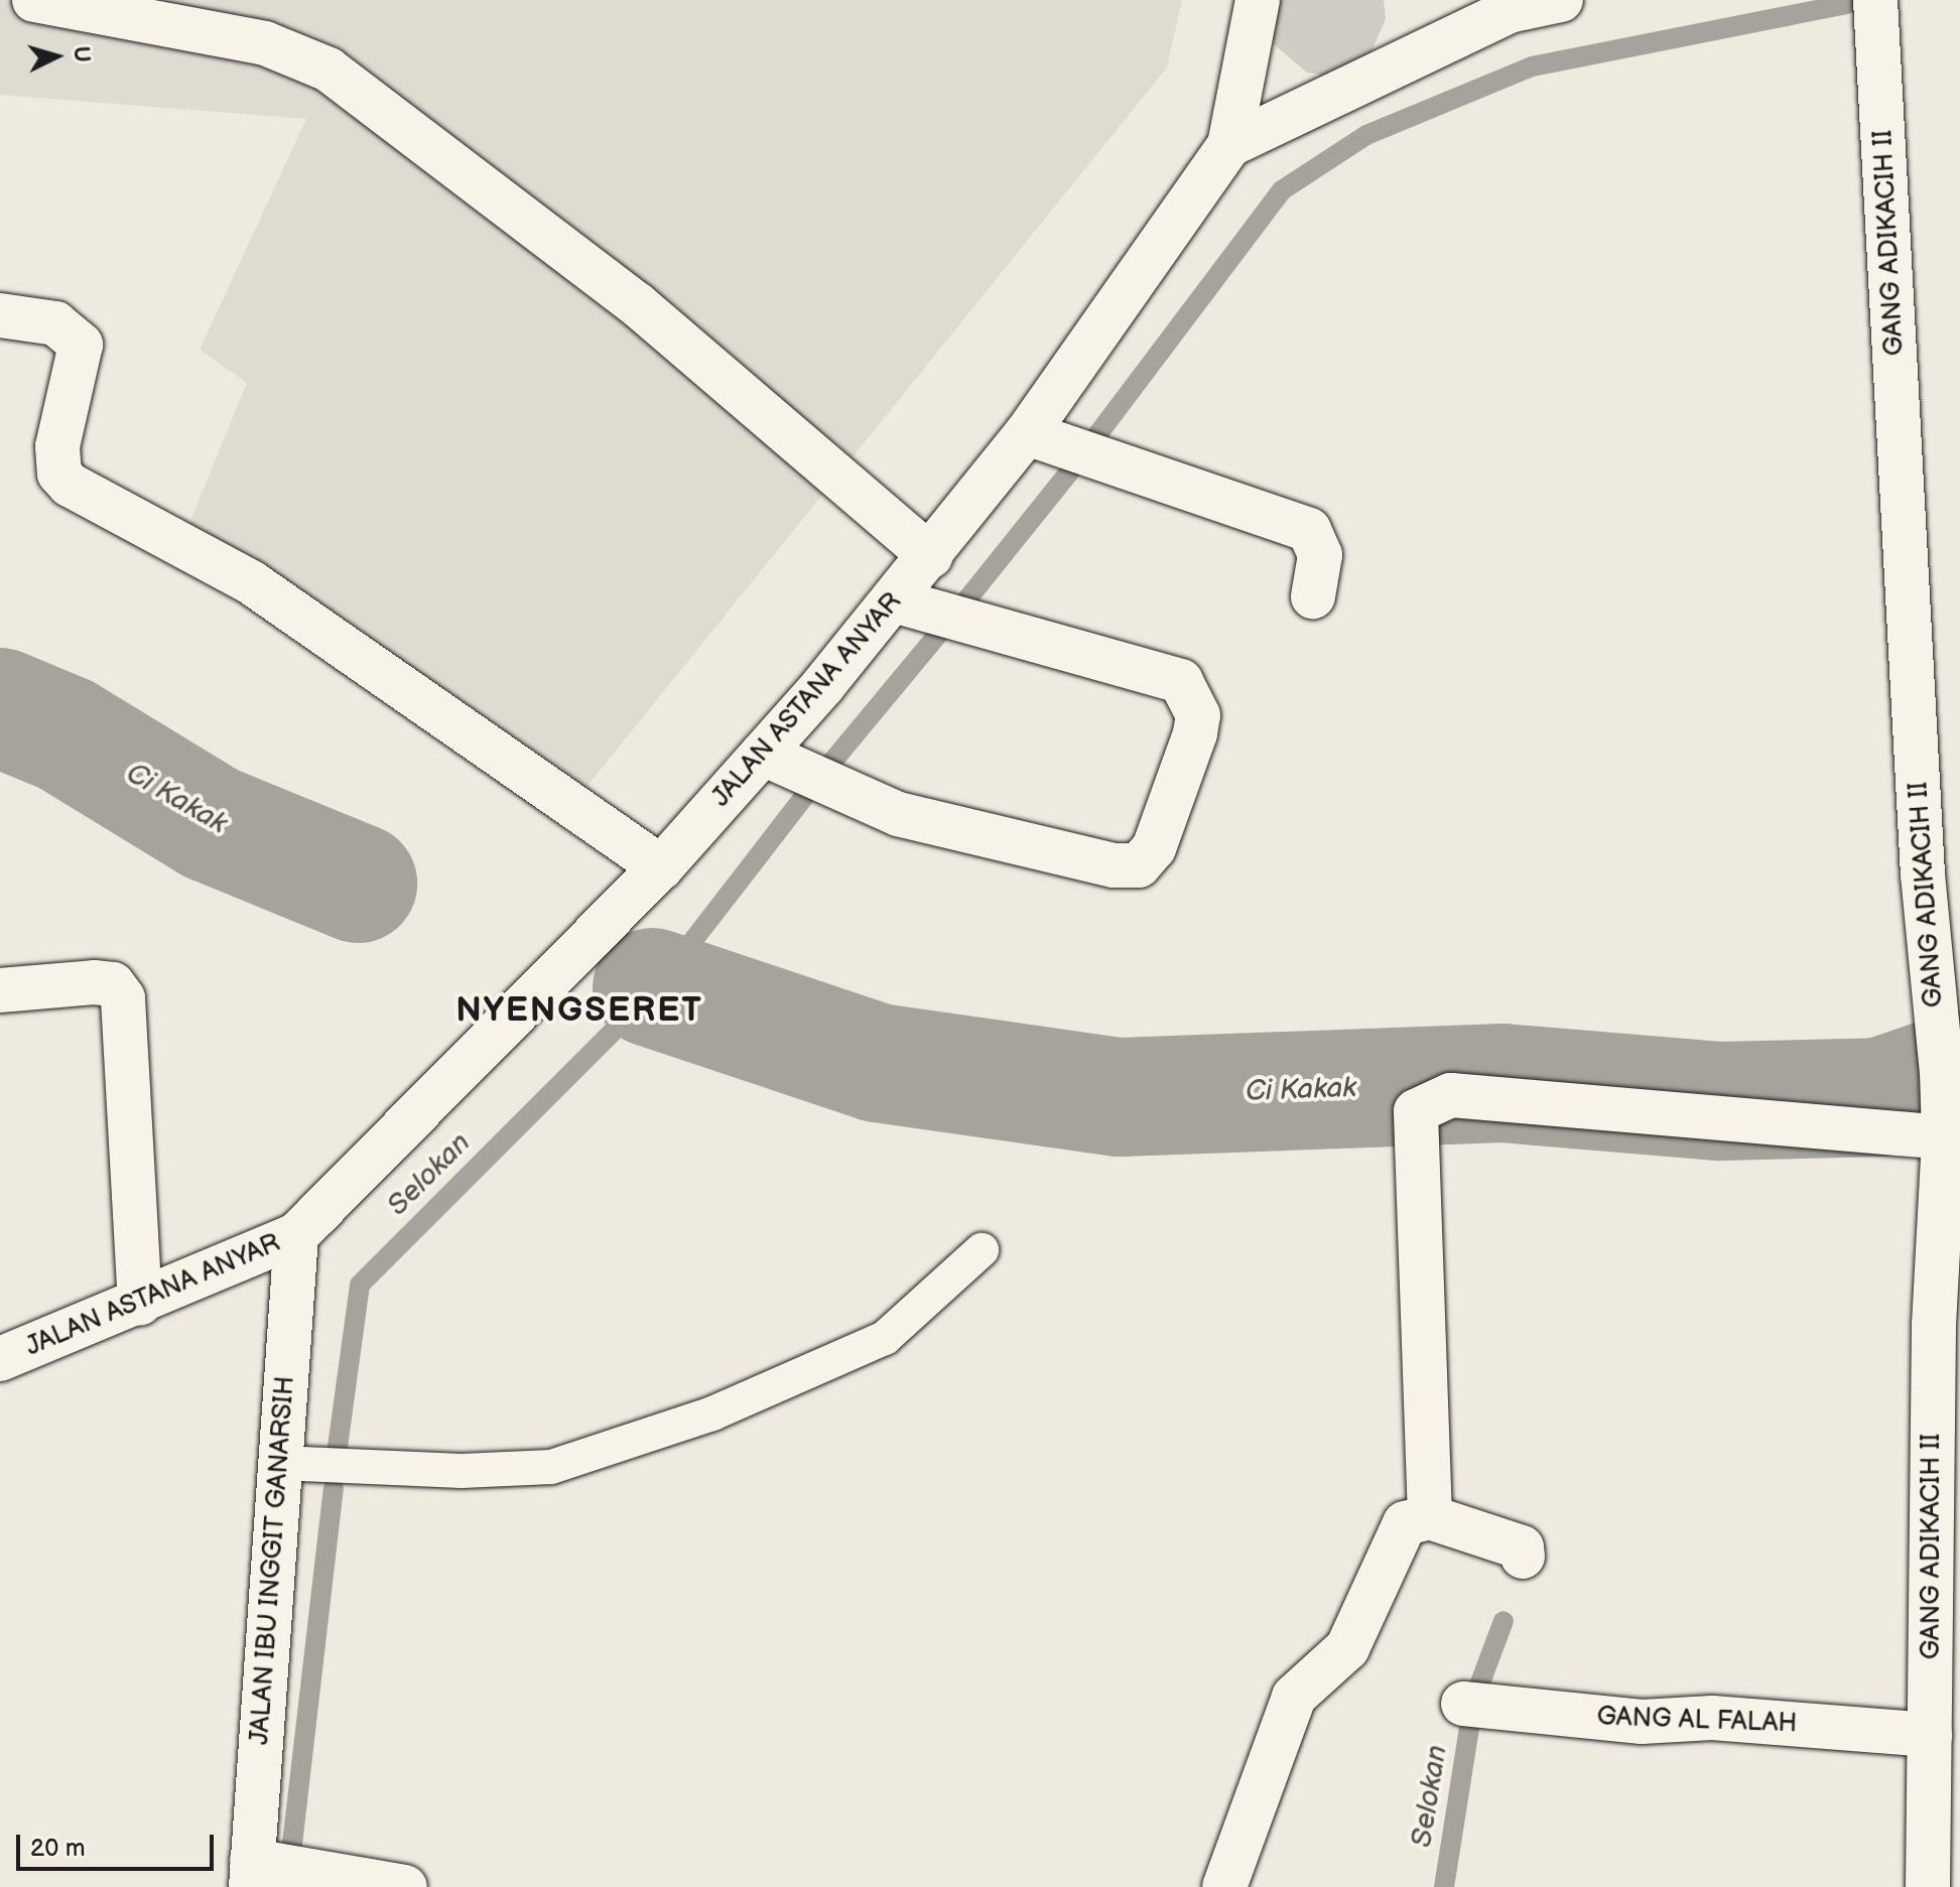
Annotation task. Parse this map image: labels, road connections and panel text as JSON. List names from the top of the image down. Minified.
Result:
{"streets":{"street":["GANG ADIKACIH II","JALAN ASTANA ANYAR","JALAN IBU INGGIT GANARSIH","GANG AL FALAH"]},"crossings":[["GANG ADIKACIH II","GANG AL FALAH"],["JALAN ASTANA ANYAR","JALAN IBU INGGIT GANARSIH"]],"districts":["NYENGSERET"],"water":["Ci Kakak","Selokan"],"scale_bar":"20 m","north":"right"}
